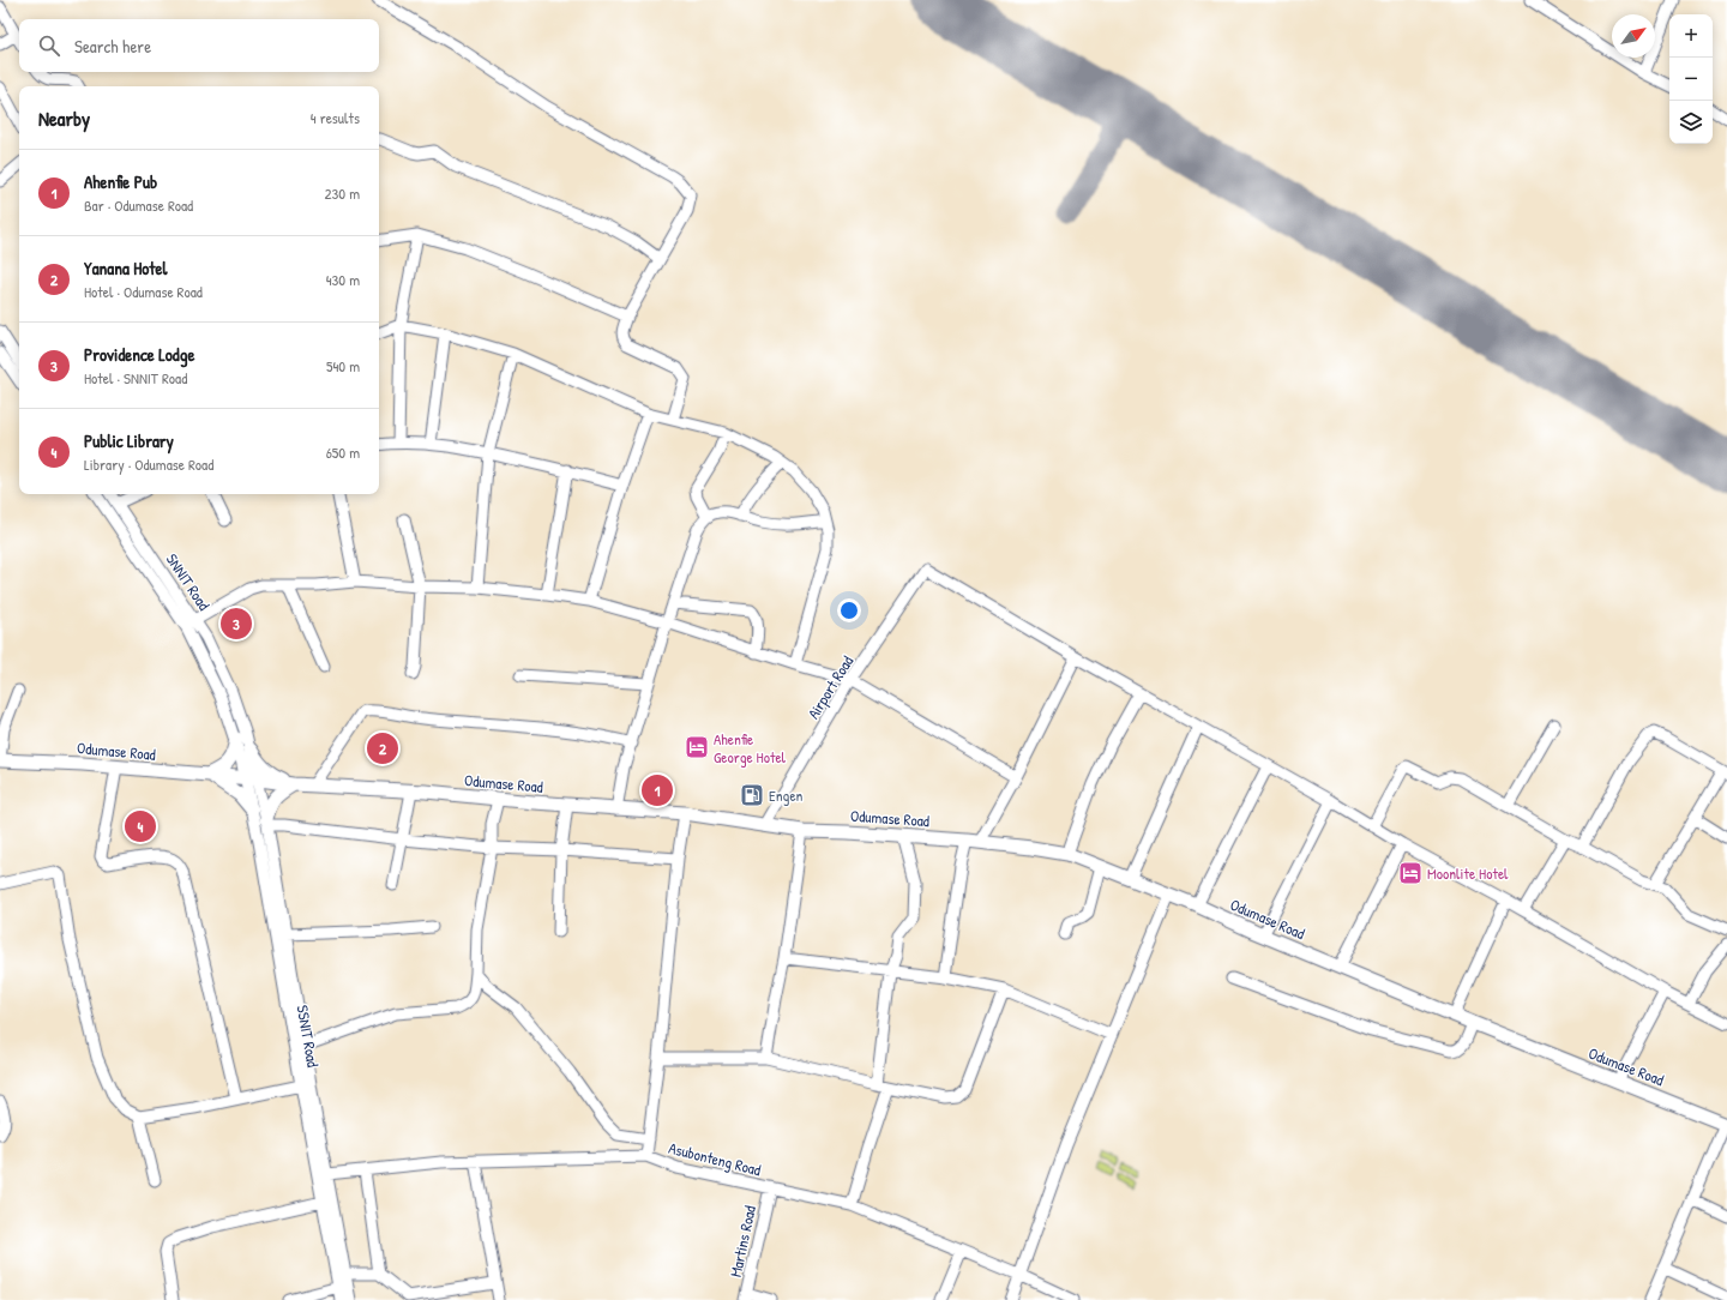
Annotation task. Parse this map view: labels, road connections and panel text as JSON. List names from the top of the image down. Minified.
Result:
{"streets":{"main road":["Odumase Road"],"street":["SNNIT Road","Airport Road","SSNIT Road","Asubonteng Road","Martins Road"]},"crossings":[["SNNIT Road","Odumase Road"],["SNNIT Road","SSNIT Road"],["Airport Road","Odumase Road"],["Odumase Road","SSNIT Road"],["SSNIT Road","Asubonteng Road"],["Asubonteng Road","Martins Road"]],"places":{"hotel":["Ahenfie George Hotel","Moonlite Hotel"],"fuel station":["Engen"]},"north":"top right","page":{"map_buttons":["+","−"],"search":"Search here","heading":["Nearby","4 results"],"list":[{"mark":"1","name":"Ahenfie Pub","note":"Bar · Odumase Road","value":"230 m"},{"mark":"2","name":"Yanana Hotel","note":"Hotel · Odumase Road","value":"430 m"},{"mark":"3","name":"Providence Lodge","note":"Hotel · SNNIT Road","value":"540 m"},{"mark":"4","name":"Public Library","note":"Library · Odumase Road","value":"650 m"}],"pins":["3","2","1","4"]}}
